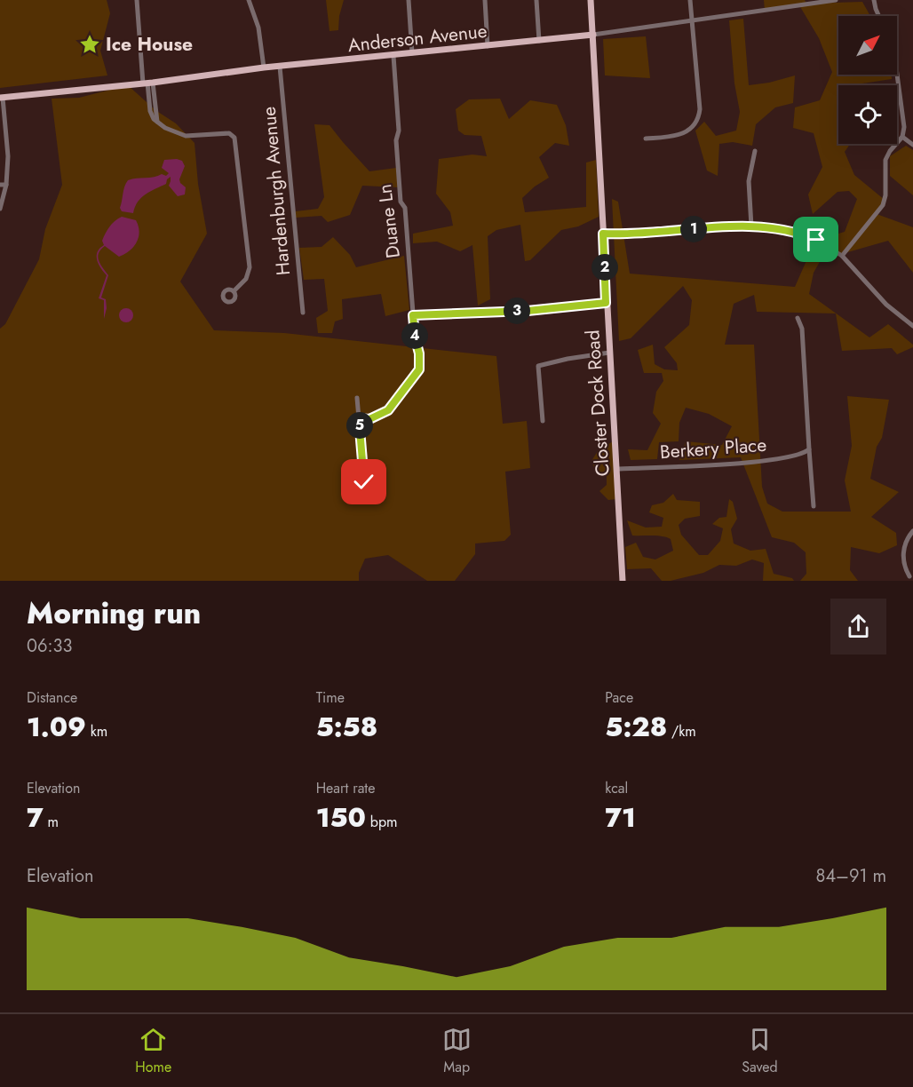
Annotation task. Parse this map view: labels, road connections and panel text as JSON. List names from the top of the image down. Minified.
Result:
{"streets":{"main road":["Anderson Avenue","Closter Dock Road"],"street":["Hardenburgh Avenue","Duane Ln","Berkery Place"]},"crossings":[["Anderson Avenue","Hardenburgh Avenue"],["Anderson Avenue","Duane Ln"],["Anderson Avenue","Closter Dock Road"],["Closter Dock Road","Berkery Place"]],"places":{"place":["Ice House"]},"north":"top right","page":{"pins":["1","2","3","4","5"],"heading":["Morning run","06:33"],"stats":[["Distance","1.09 km"],["Time","5:58"],["Pace","5:28 /km"],["Elevation","7 m"],["Heart rate","150 bpm"],["kcal","71"]],"chart":["Elevation","84–91 m"],"tabs":["Home","Map","Saved"]}}
